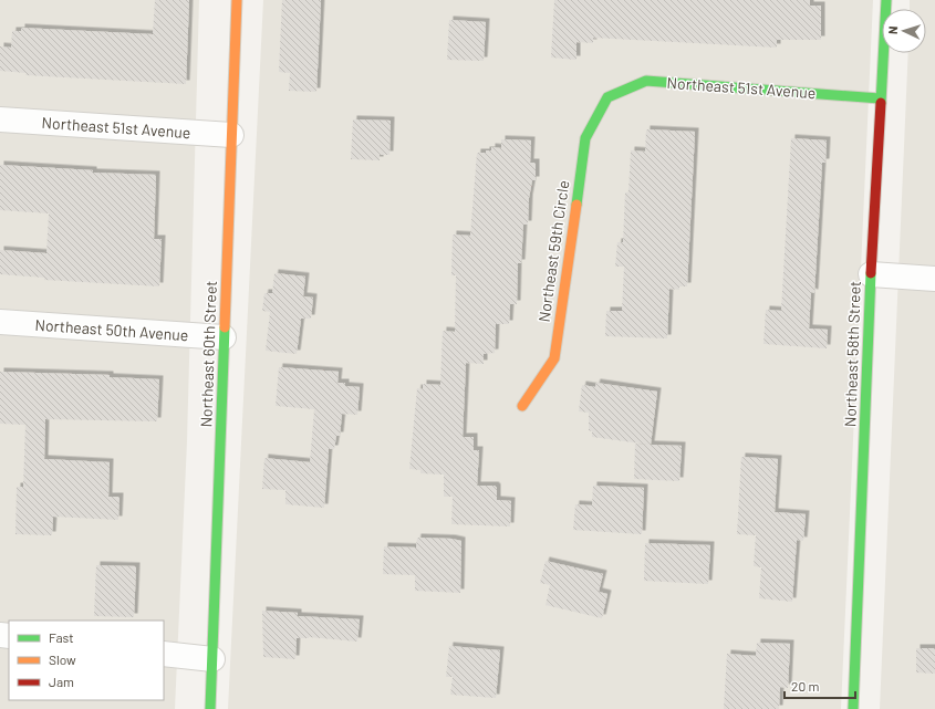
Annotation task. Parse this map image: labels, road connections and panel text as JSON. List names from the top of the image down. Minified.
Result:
{"streets":{"street":["Northeast 51st Avenue","Northeast 59th Circle","Northeast 50th Avenue","Northeast 60th Street","Northeast 58th Street"]},"crossings":[["Northeast 51st Avenue","Northeast 59th Circle"],["Northeast 51st Avenue","Northeast 60th Street"],["Northeast 51st Avenue","Northeast 58th Street"],["Northeast 50th Avenue","Northeast 60th Street"]],"legend":["Fast","Slow","Jam"],"scale_bar":"20 m","north":"left"}
